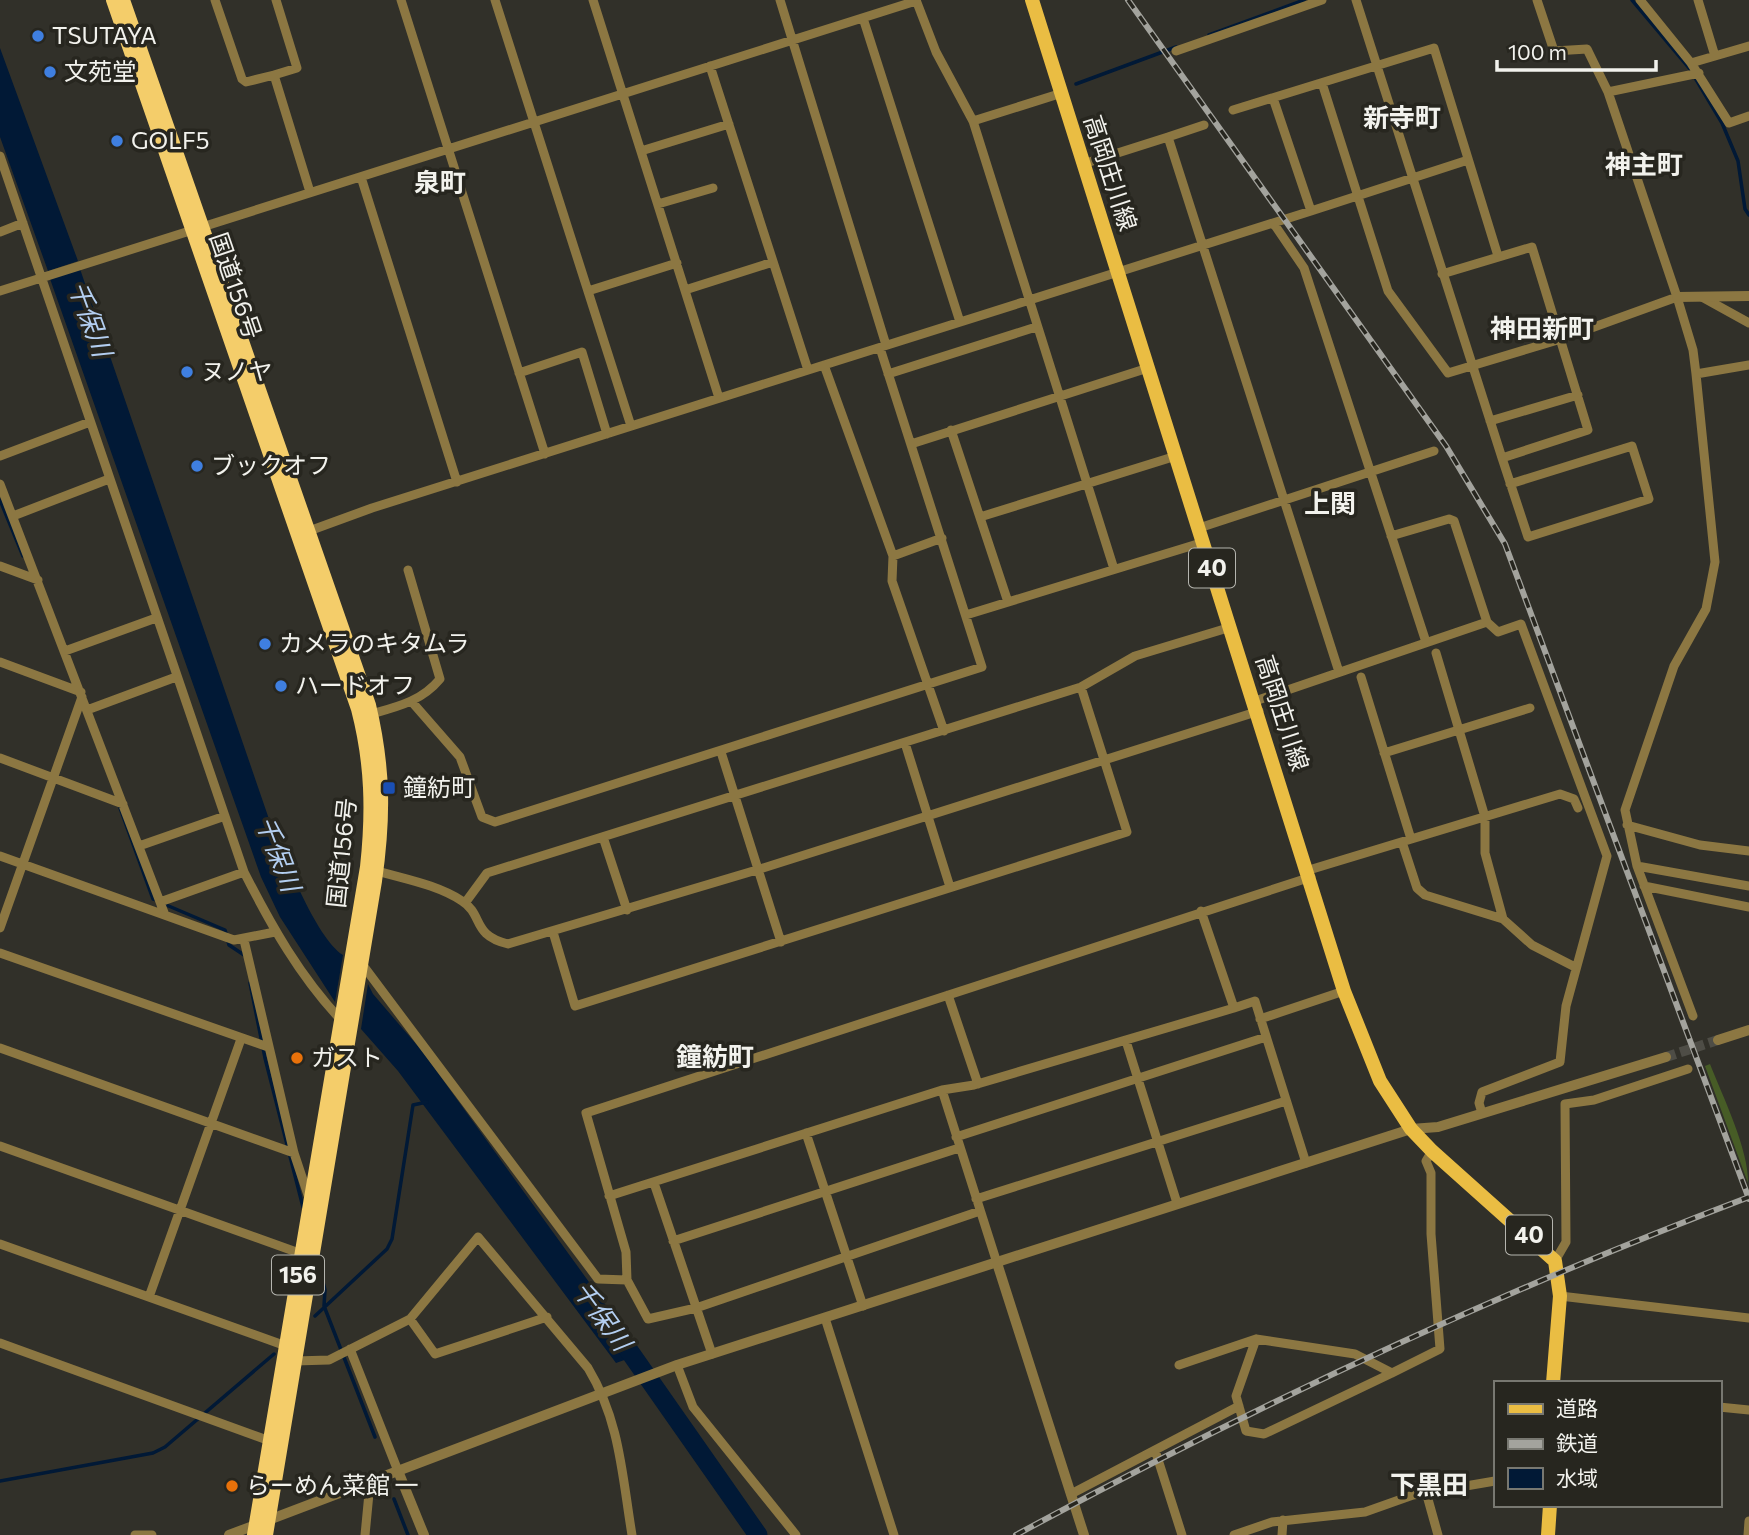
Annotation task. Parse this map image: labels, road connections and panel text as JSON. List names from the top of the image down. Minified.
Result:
{"streets":{"highway":["国道156号","156"],"main road":["高岡庄川線","40"]},"crossings":[["高岡庄川線","40"]],"districts":["新寺町","神主町","泉町","神田新町","上関","鐘紡町","下黒田"],"water":["千保川"],"places":{"other":["TSUTAYA","文苑堂","GOLF5","ヌノヤ","ブックオフ","カメラのキタムラ","ハードオフ","ガスト","らーめん菜館 一"],"transit":["鐘紡町"]},"legend":["道路","鉄道","水域"],"scale_bar":"100 m"}
